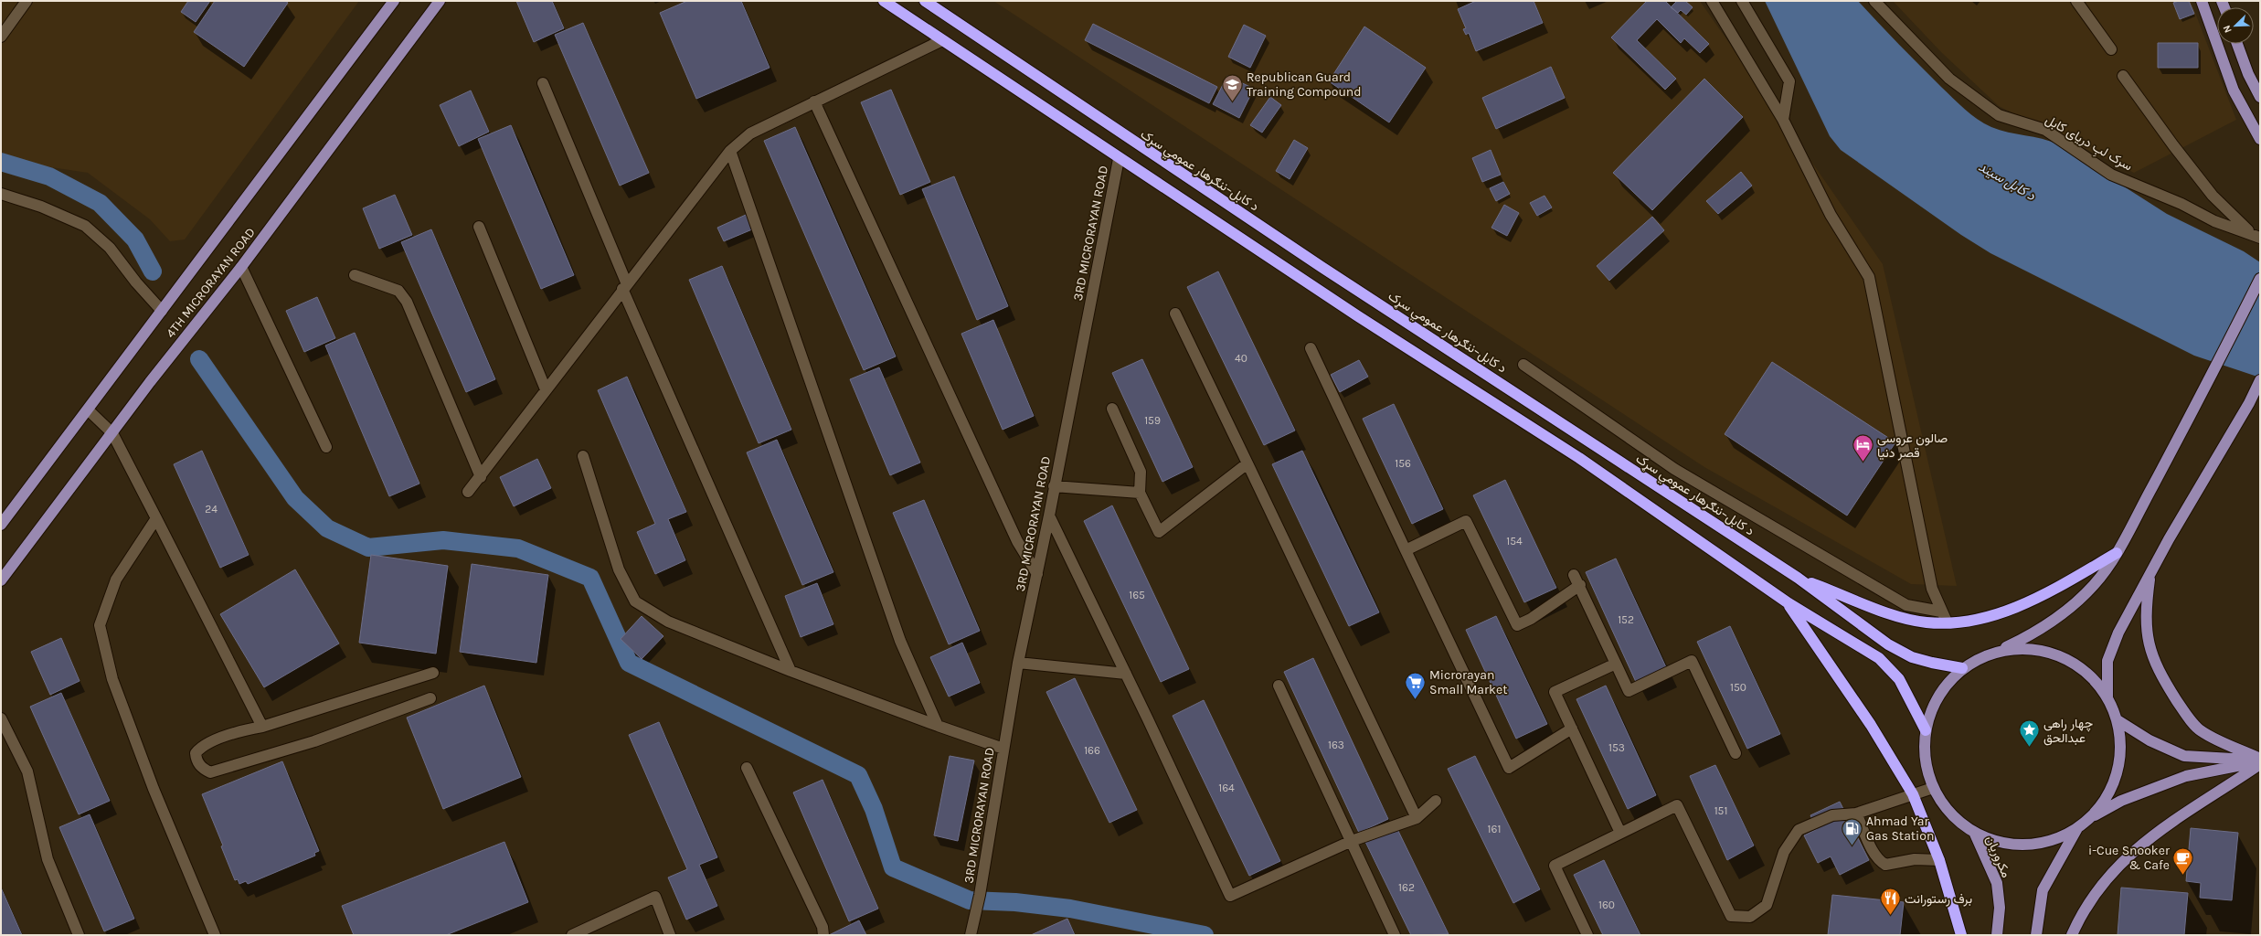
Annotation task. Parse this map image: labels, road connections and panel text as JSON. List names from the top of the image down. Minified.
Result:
{"streets":{"highway":["د کابل–ننګرهار عمومي سړک"],"main road":["4TH MICRORAYAN ROAD","مکروریان"],"street":["سرک لبِ دریای کابل","3RD MICRORAYAN ROAD"]},"water":["د کابل سيند"],"places":{"school or university":["Republican Guard Training Compound"],"hotel":["صالون عروسی قصر دنیا"],"supermarket":["Microrayan Small Market"],"place":["چهار راهی عبدالحق"],"fuel station":["Ahmad Yar Gas Station"],"cafe":["i-Cue Snooker & Cafe"],"restaurant":["برف رستورانت"]},"house_numbers":["40","159","156","24","154","165","152","150","163","153","166","164","151","161","162","160"],"north":"bottom left"}
